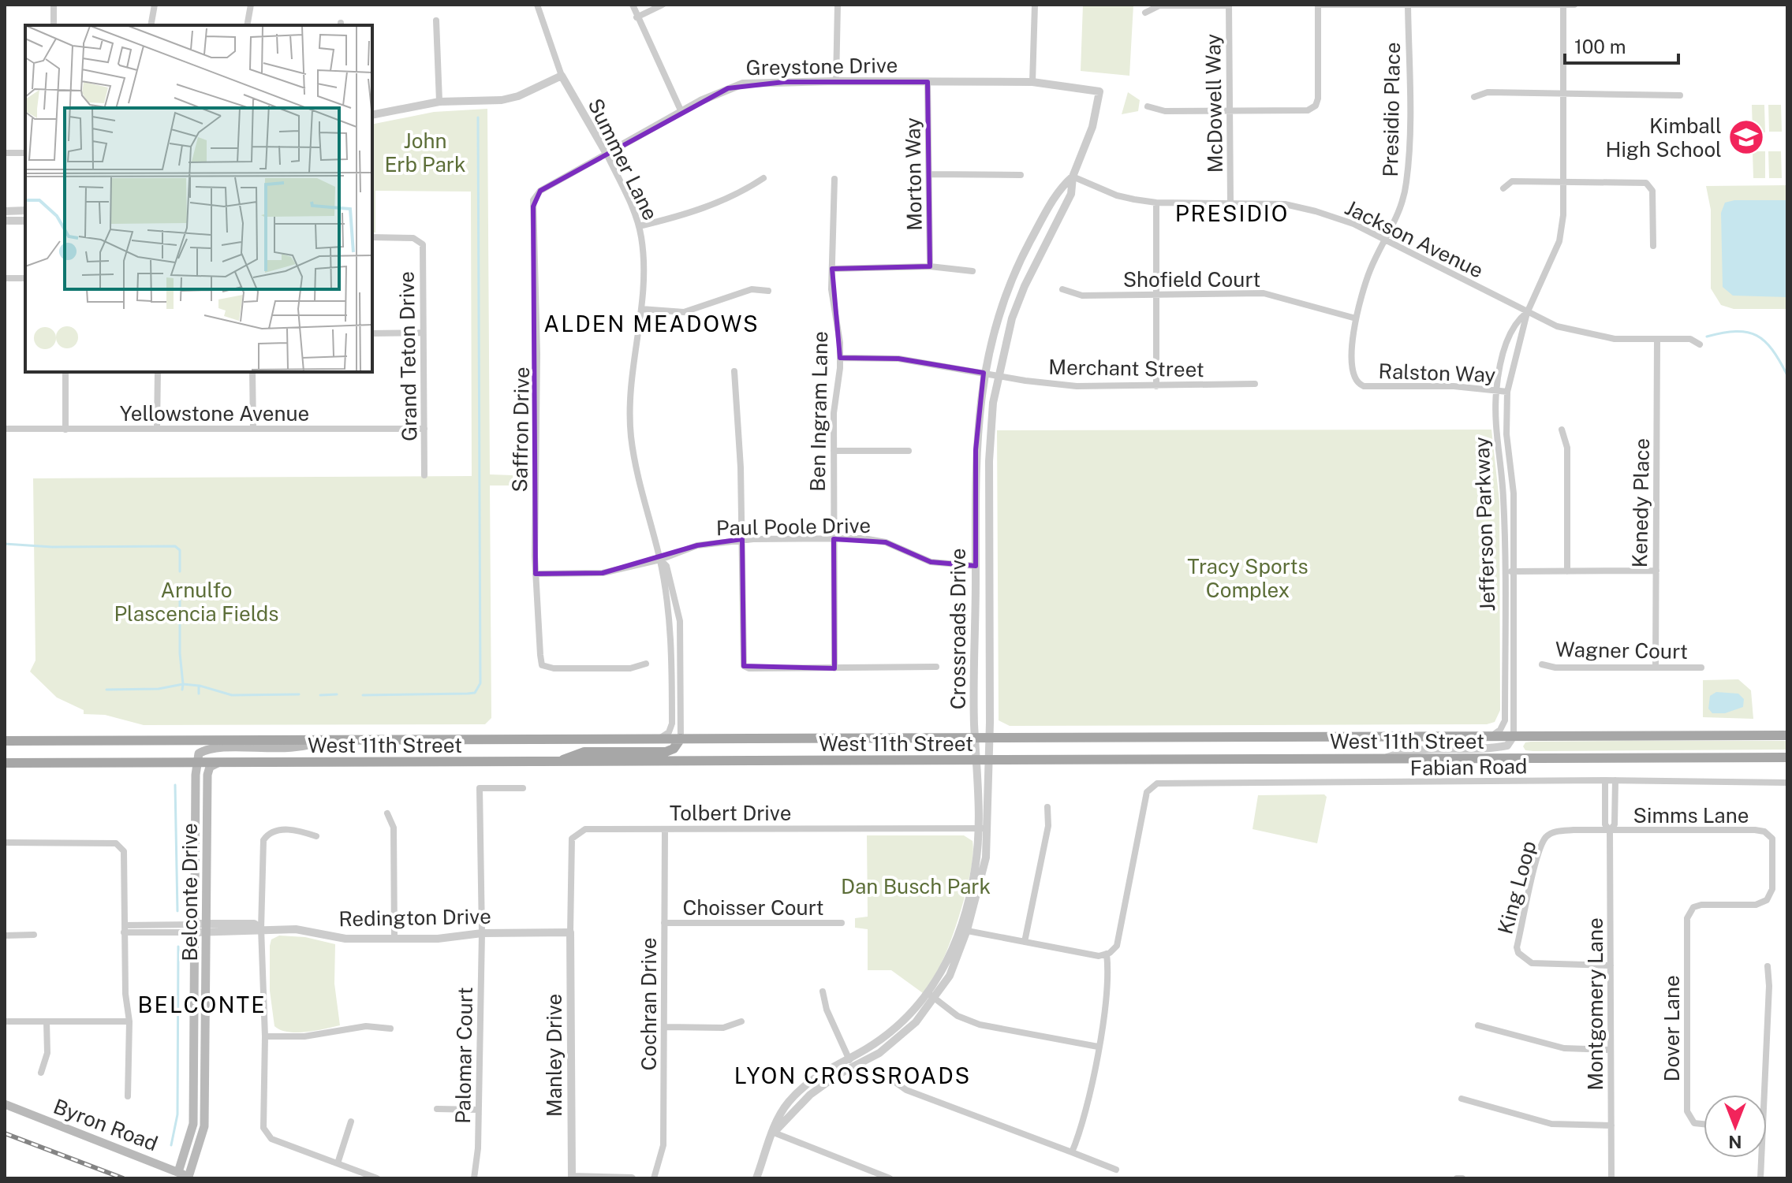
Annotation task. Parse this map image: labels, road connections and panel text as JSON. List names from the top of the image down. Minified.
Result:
{"streets":{"main road":["West 11th Street","Belconte Drive","Byron Road"],"street":["Greystone Drive","McDowell Way","Presidio Place","Summer Lane","Morton Way","Jackson Avenue","Shofield Court","Grand Teton Drive","Merchant Street","Ralston Way","Ben Ingram Lane","Yellowstone Avenue","Saffron Drive","Kenedy Place","Jefferson Parkway","Paul Poole Drive","Crossroads Drive","Wagner Court","Fabian Road","Tolbert Drive","Simms Lane","King Loop","Choisser Court","Redington Drive","Cochran Drive","Montgomery Lane","Dover Lane","Palomar Court","Manley Drive"]},"crossings":[["Greystone Drive","Summer Lane"],["Greystone Drive","Morton Way"],["Greystone Drive","Saffron Drive"],["Greystone Drive","Crossroads Drive"],["McDowell Way","Jackson Avenue"],["Presidio Place","Jackson Avenue"],["Presidio Place","Shofield Court"],["Presidio Place","Ralston Way"],["Summer Lane","Paul Poole Drive"],["Summer Lane","West 11th Street"],["Jackson Avenue","Kenedy Place"],["Jackson Avenue","Jefferson Parkway"],["Jackson Avenue","Crossroads Drive"],["Shofield Court","Ralston Way"],["Grand Teton Drive","Yellowstone Avenue"],["Merchant Street","Ben Ingram Lane"],["Merchant Street","Crossroads Drive"],["Ralston Way","Jefferson Parkway"],["Ben Ingram Lane","Paul Poole Drive"],["Saffron Drive","Paul Poole Drive"],["Kenedy Place","Wagner Court"],["Jefferson Parkway","West 11th Street"],["Paul Poole Drive","Crossroads Drive"],["Crossroads Drive","West 11th Street"],["Crossroads Drive","Tolbert Drive"],["West 11th Street","Belconte Drive"],["Fabian Road","Montgomery Lane"],["Tolbert Drive","Redington Drive"],["Tolbert Drive","Cochran Drive"],["Tolbert Drive","Manley Drive"],["Simms Lane","King Loop"],["Simms Lane","Montgomery Lane"],["Simms Lane","Dover Lane"],["King Loop","Montgomery Lane"],["Belconte Drive","Redington Drive"],["Belconte Drive","Byron Road"],["Choisser Court","Cochran Drive"],["Redington Drive","Palomar Court"],["Redington Drive","Manley Drive"]],"districts":["PRESIDIO","ALDEN MEADOWS","BELCONTE","LYON CROSSROADS"],"parks":["John Erb Park","Tracy Sports Complex","Arnulfo Plascencia Fields","Dan Busch Park"],"places":{"school or university":["Kimball High School"]},"scale_bar":"100 m","north":"bottom"}
